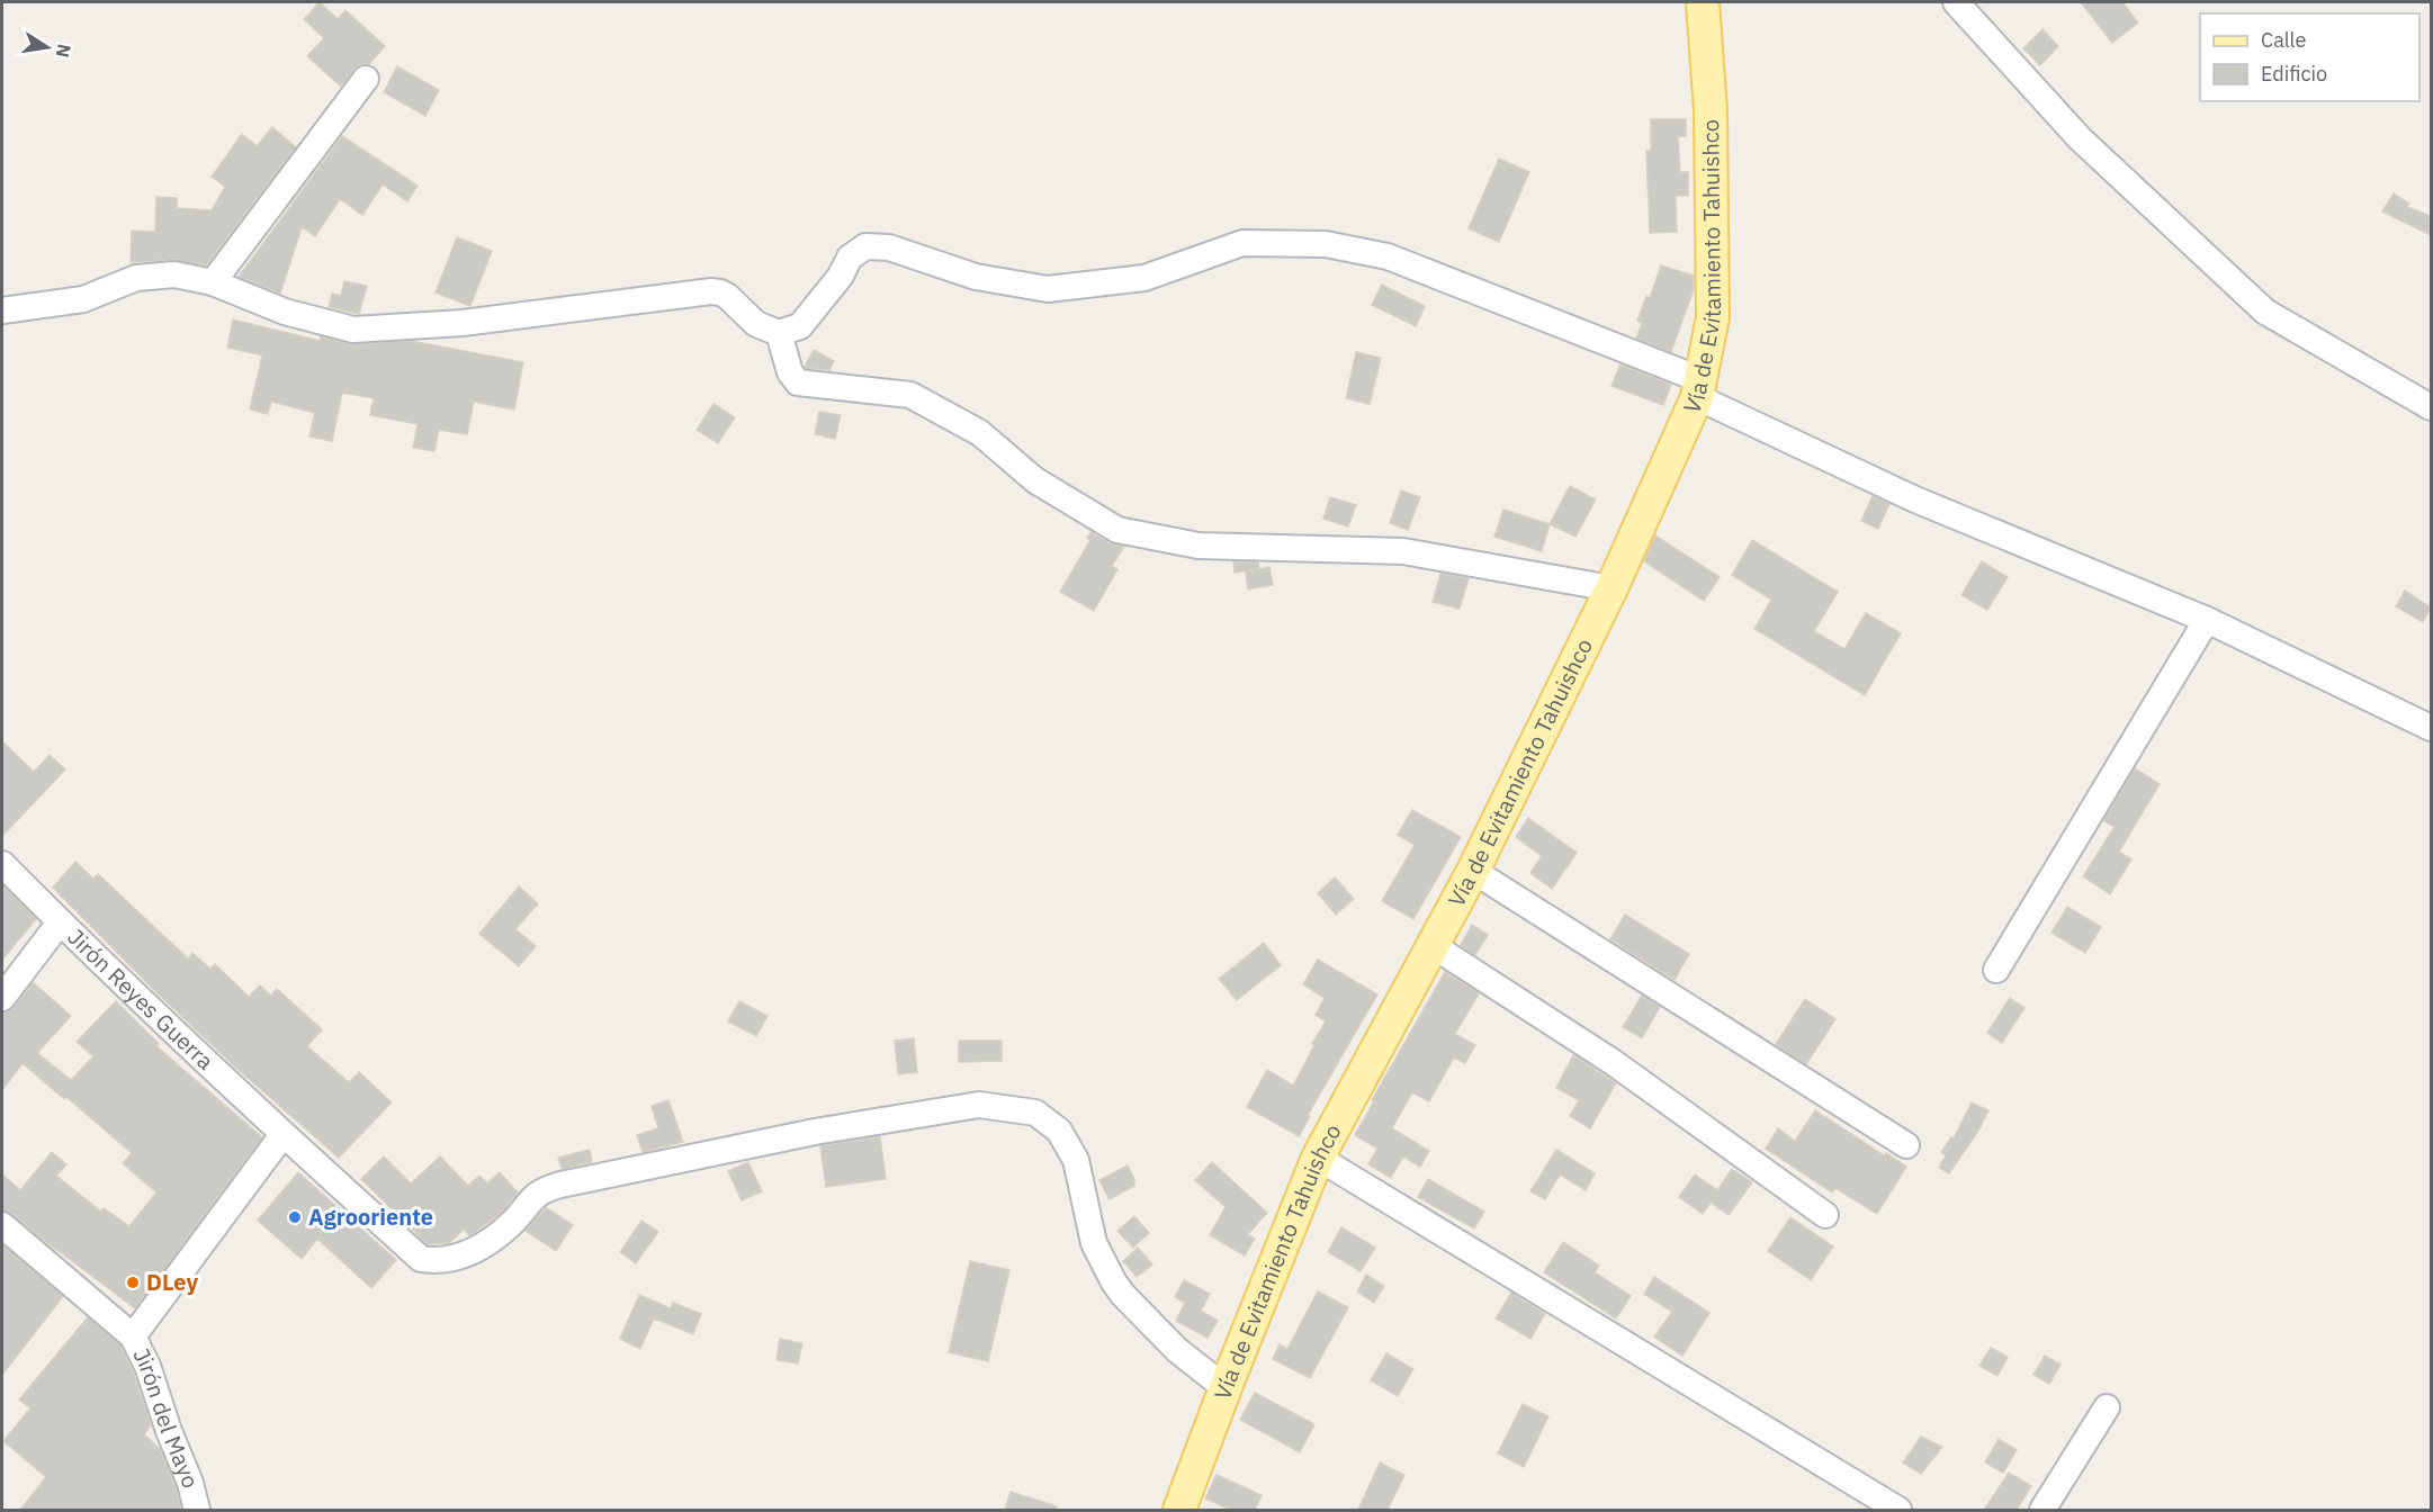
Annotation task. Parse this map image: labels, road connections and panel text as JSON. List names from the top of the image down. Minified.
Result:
{"streets":{"main road":["Vía de Evitamiento Tahuishco"],"street":["Jirón Reyes Guerra","Jirón del Mayo"]},"crossings":[["Vía de Evitamiento Tahuishco","Jirón Reyes Guerra"]],"places":["Agrooriente","DLey"],"legend":["Calle","Edificio"],"north":"right"}
